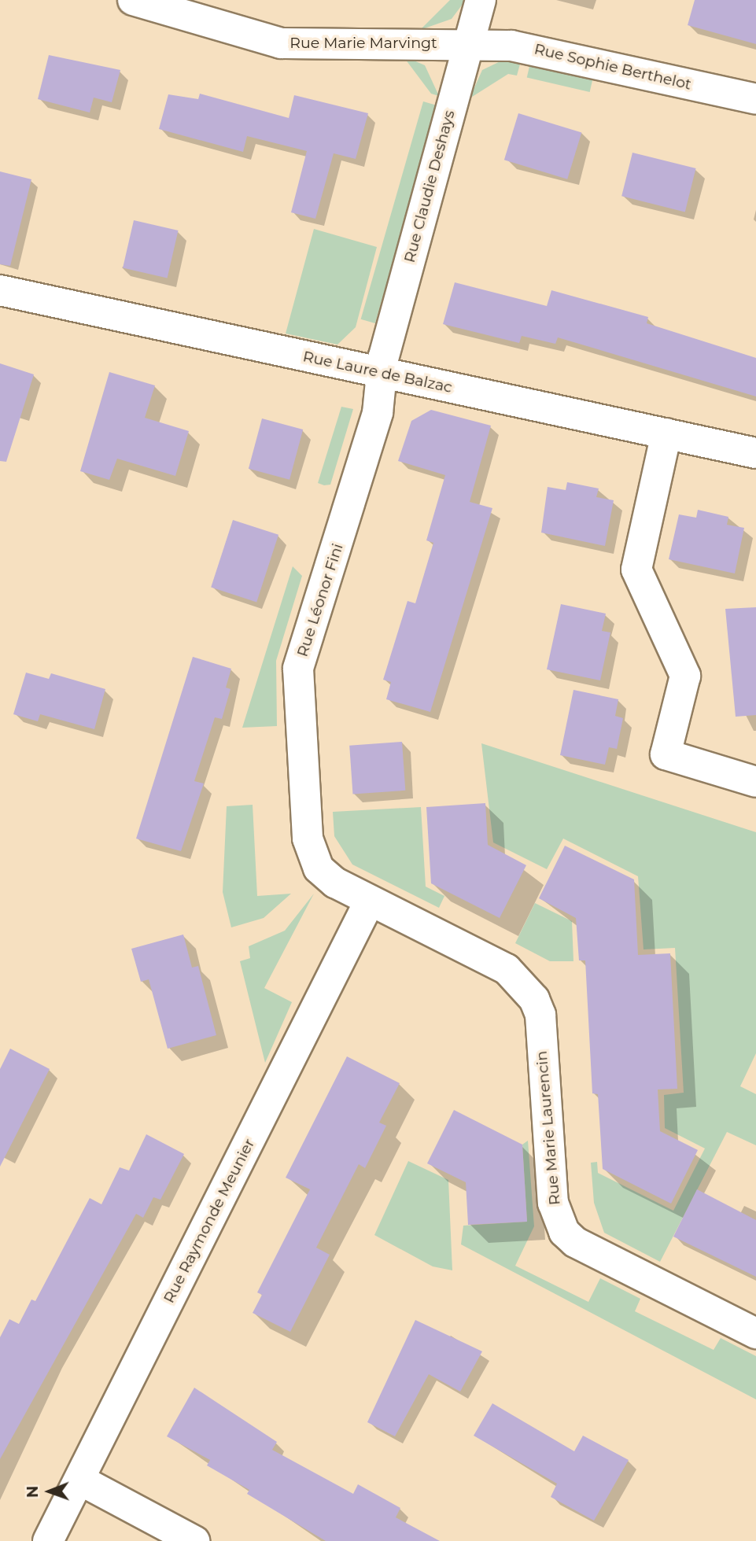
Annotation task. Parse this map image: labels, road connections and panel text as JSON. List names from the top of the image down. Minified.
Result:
{"streets":{"street":["Rue Marie Marvingt","Rue Sophie Berthelot","Rue Claudie Deshays","Rue Laure de Balzac","Rue Léonor Fini","Rue Marie Laurencin","Rue Raymonde Meunier"]},"crossings":[["Rue Marie Marvingt","Rue Sophie Berthelot"],["Rue Marie Marvingt","Rue Claudie Deshays"],["Rue Sophie Berthelot","Rue Claudie Deshays"],["Rue Claudie Deshays","Rue Laure de Balzac"],["Rue Claudie Deshays","Rue Léonor Fini"],["Rue Laure de Balzac","Rue Léonor Fini"],["Rue Léonor Fini","Rue Marie Laurencin"],["Rue Léonor Fini","Rue Raymonde Meunier"],["Rue Marie Laurencin","Rue Raymonde Meunier"]],"north":"left"}
